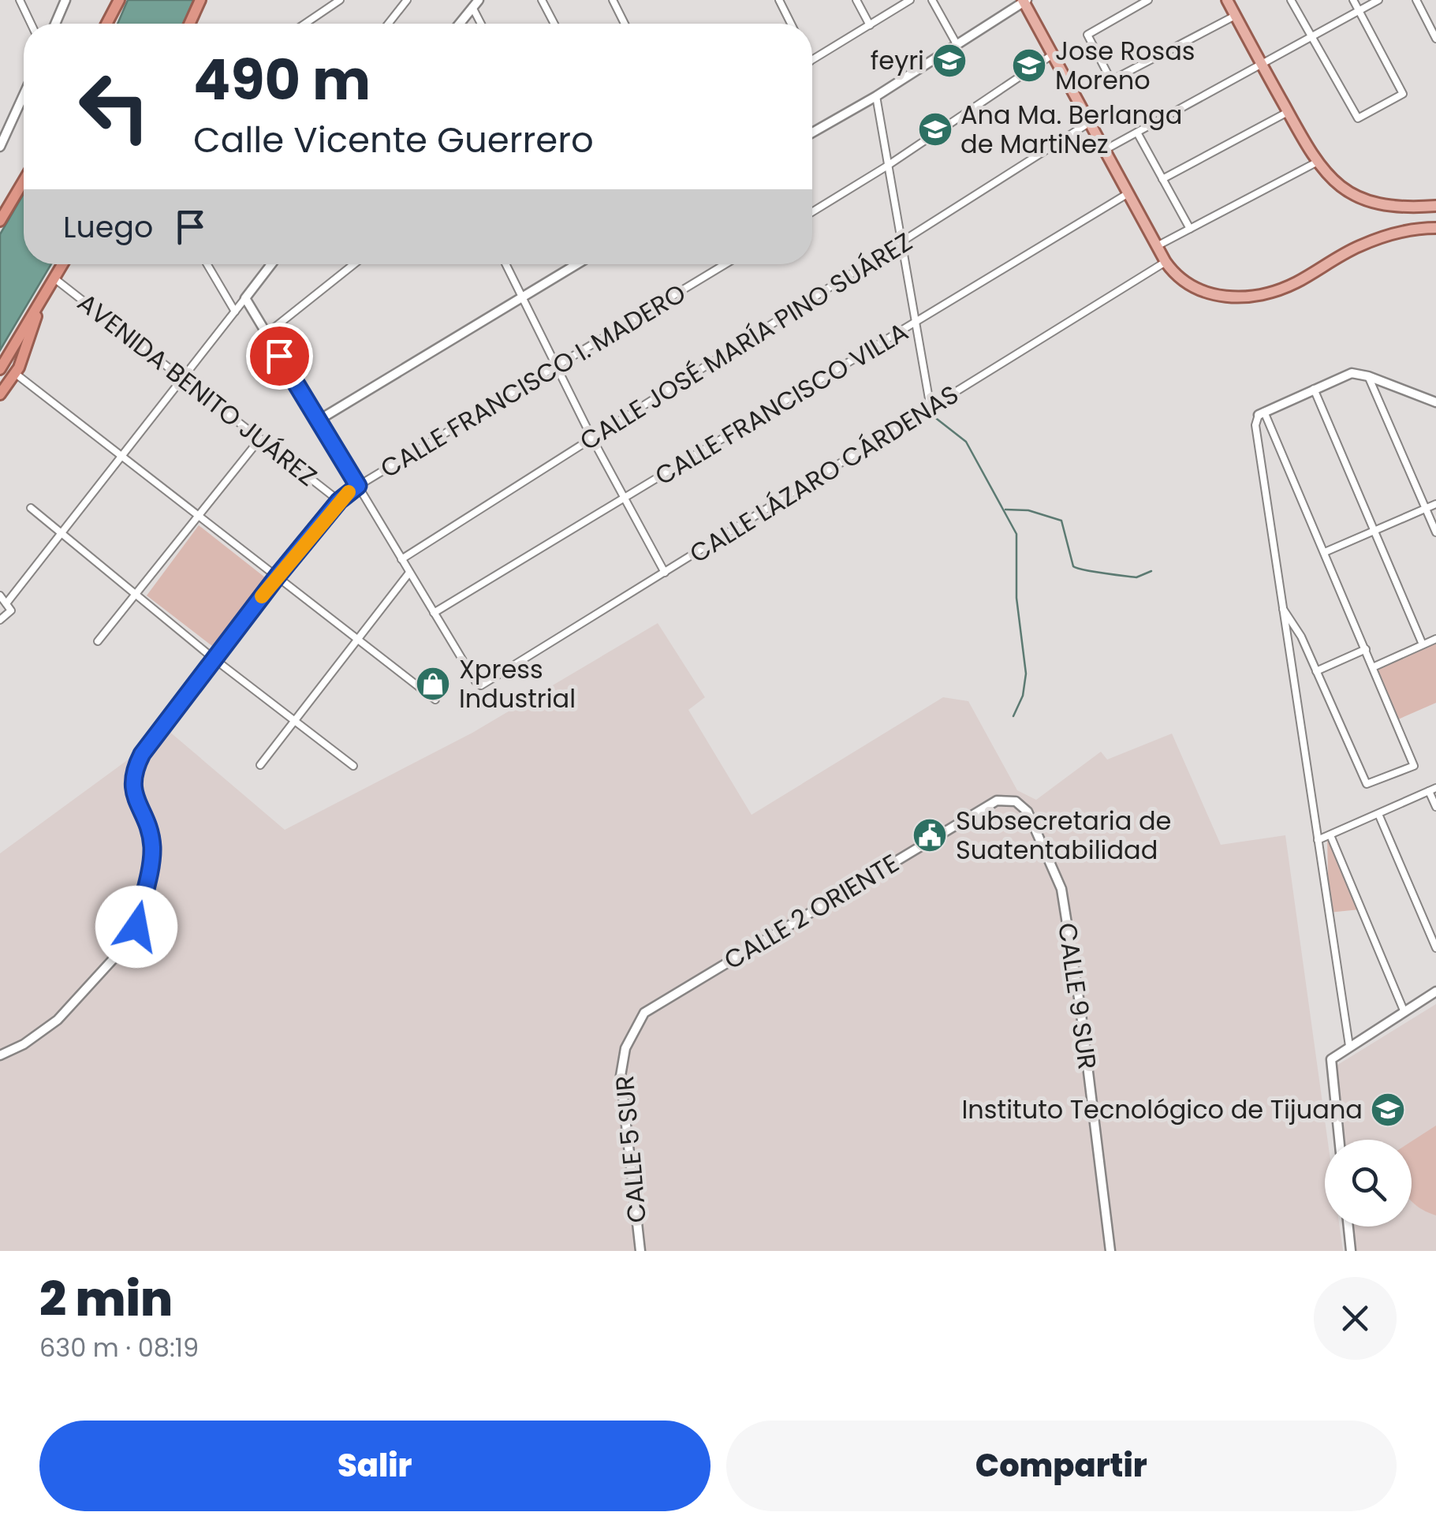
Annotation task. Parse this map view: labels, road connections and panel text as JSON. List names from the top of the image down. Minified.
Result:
{"streets":{"street":["CALLE JOSÉ MARÍA PINO SUÁREZ","CALLE FRANCISCO I. MADERO","AVENIDA BENITO JUÁREZ","CALLE FRANCISCO VILLA","CALLE LÁZARO CÁRDENAS","CALLE 2 ORIENTE","CALLE 9 SUR","CALLE 5 SUR"]},"crossings":[["CALLE FRANCISCO I. MADERO","AVENIDA BENITO JUÁREZ"],["CALLE FRANCISCO VILLA","CALLE LÁZARO CÁRDENAS"],["CALLE 2 ORIENTE","CALLE 9 SUR"],["CALLE 2 ORIENTE","CALLE 5 SUR"]],"places":{"school or university":["feyri","Jose Rosas Moreno","Ana Ma. Berlanga de MartiNez","Instituto Tecnológico de Tijuana"],"shop":["Xpress Industrial"],"public building":["Subsecretaria de Suatentabilidad"]},"page":{"turn":["490 m","Calle Vicente Guerrero"],"then":"Luego","heading":["2 min","630 m · 08:19"],"buttons":["Salir","Compartir"]}}
